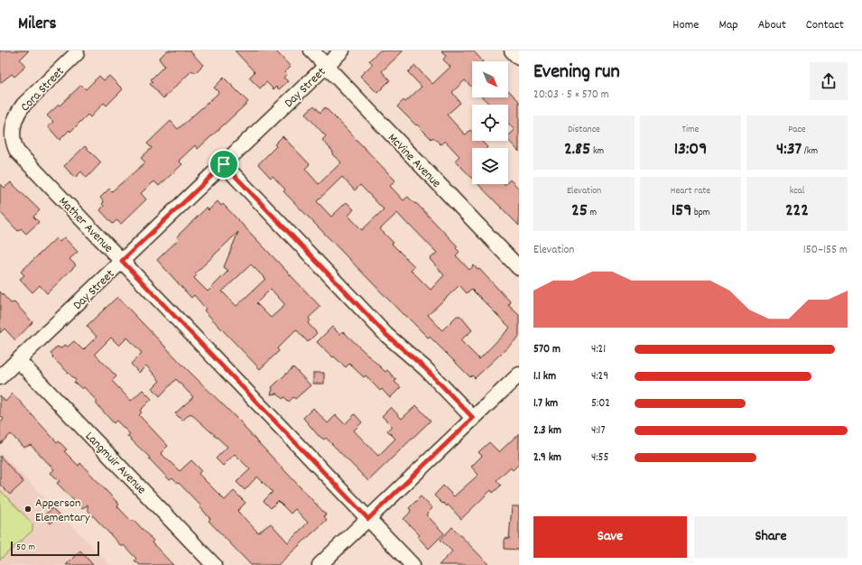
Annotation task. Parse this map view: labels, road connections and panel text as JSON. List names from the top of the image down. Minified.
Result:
{"streets":{"street":["Day Street","Cora Street","McVine Avenue","Mather Avenue","Langmuir Avenue"]},"crossings":[["Day Street","McVine Avenue"],["Day Street","Mather Avenue"],["Day Street","Langmuir Avenue"],["Cora Street","Mather Avenue"]],"places":["Apperson Elementary"],"scale_bar":"50 m","north":"bottom right","page":{"header":"Milers","nav":["Home","Map","About","Contact"],"heading":["Evening run","20:03 · 5 × 570 m"],"stats":[["Distance","2.85 km"],["Time","13:09"],["Pace","4:37 /km"],["Elevation","25 m"],["Heart rate","159 bpm"],["kcal","222"]],"chart":["Elevation","150–155 m"],"list":[{"name":"570 m","note":"4:21"},{"name":"1.1 km","note":"4:29"},{"name":"1.7 km","note":"5:02"},{"name":"2.3 km","note":"4:17"},{"name":"2.9 km","note":"4:55"}],"buttons":["Save","Share"],"scale":"50 m"}}
